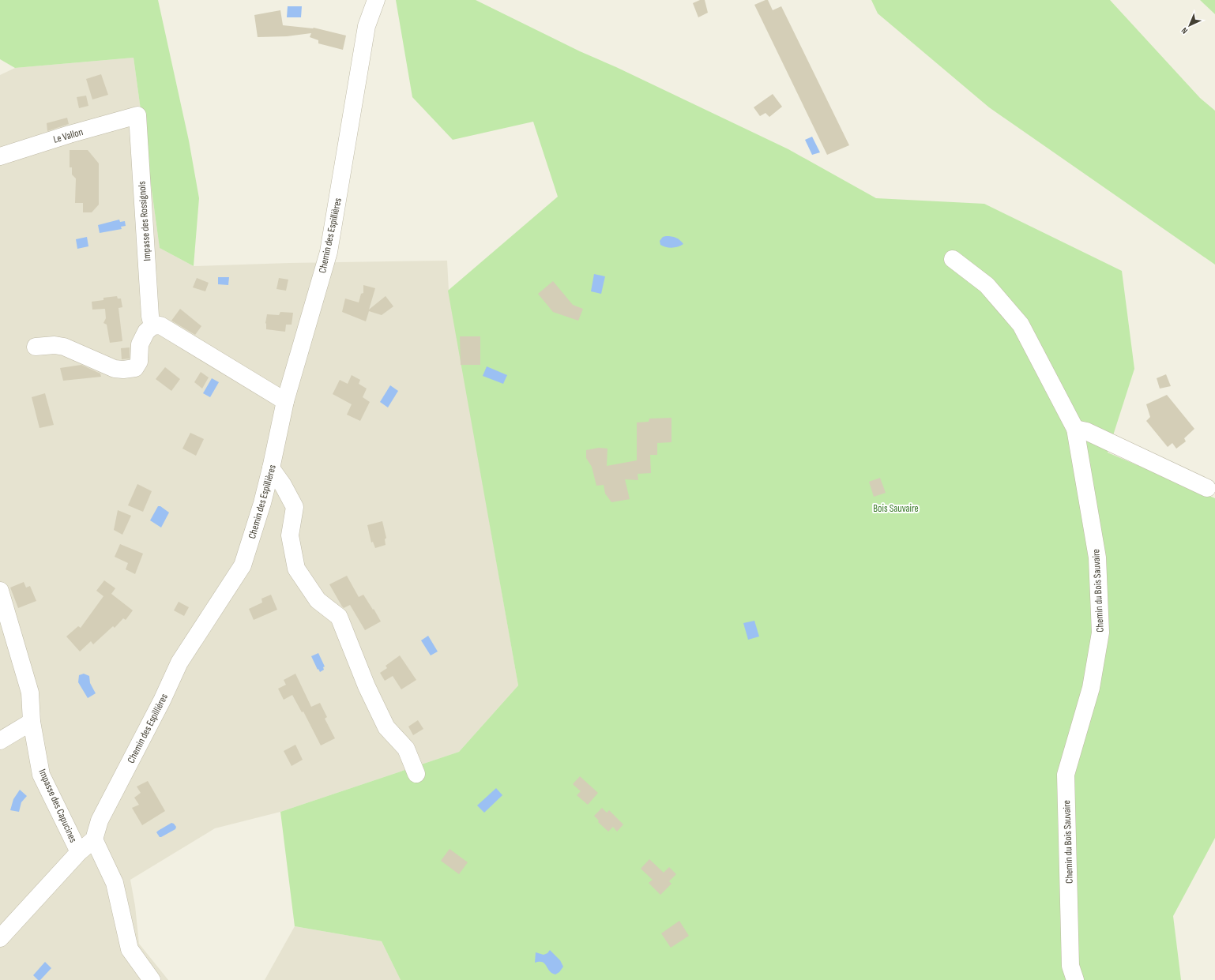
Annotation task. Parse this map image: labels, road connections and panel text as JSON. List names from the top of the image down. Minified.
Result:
{"streets":{"street":["Le Vallon","Impasse des Rossignols","Chemin des Espillières","Chemin du Bois Sauvaire","Impasse des Capucines"]},"crossings":[["Le Vallon","Impasse des Rossignols"]],"parks":["Bois Sauvaire"],"north":"bottom left"}
